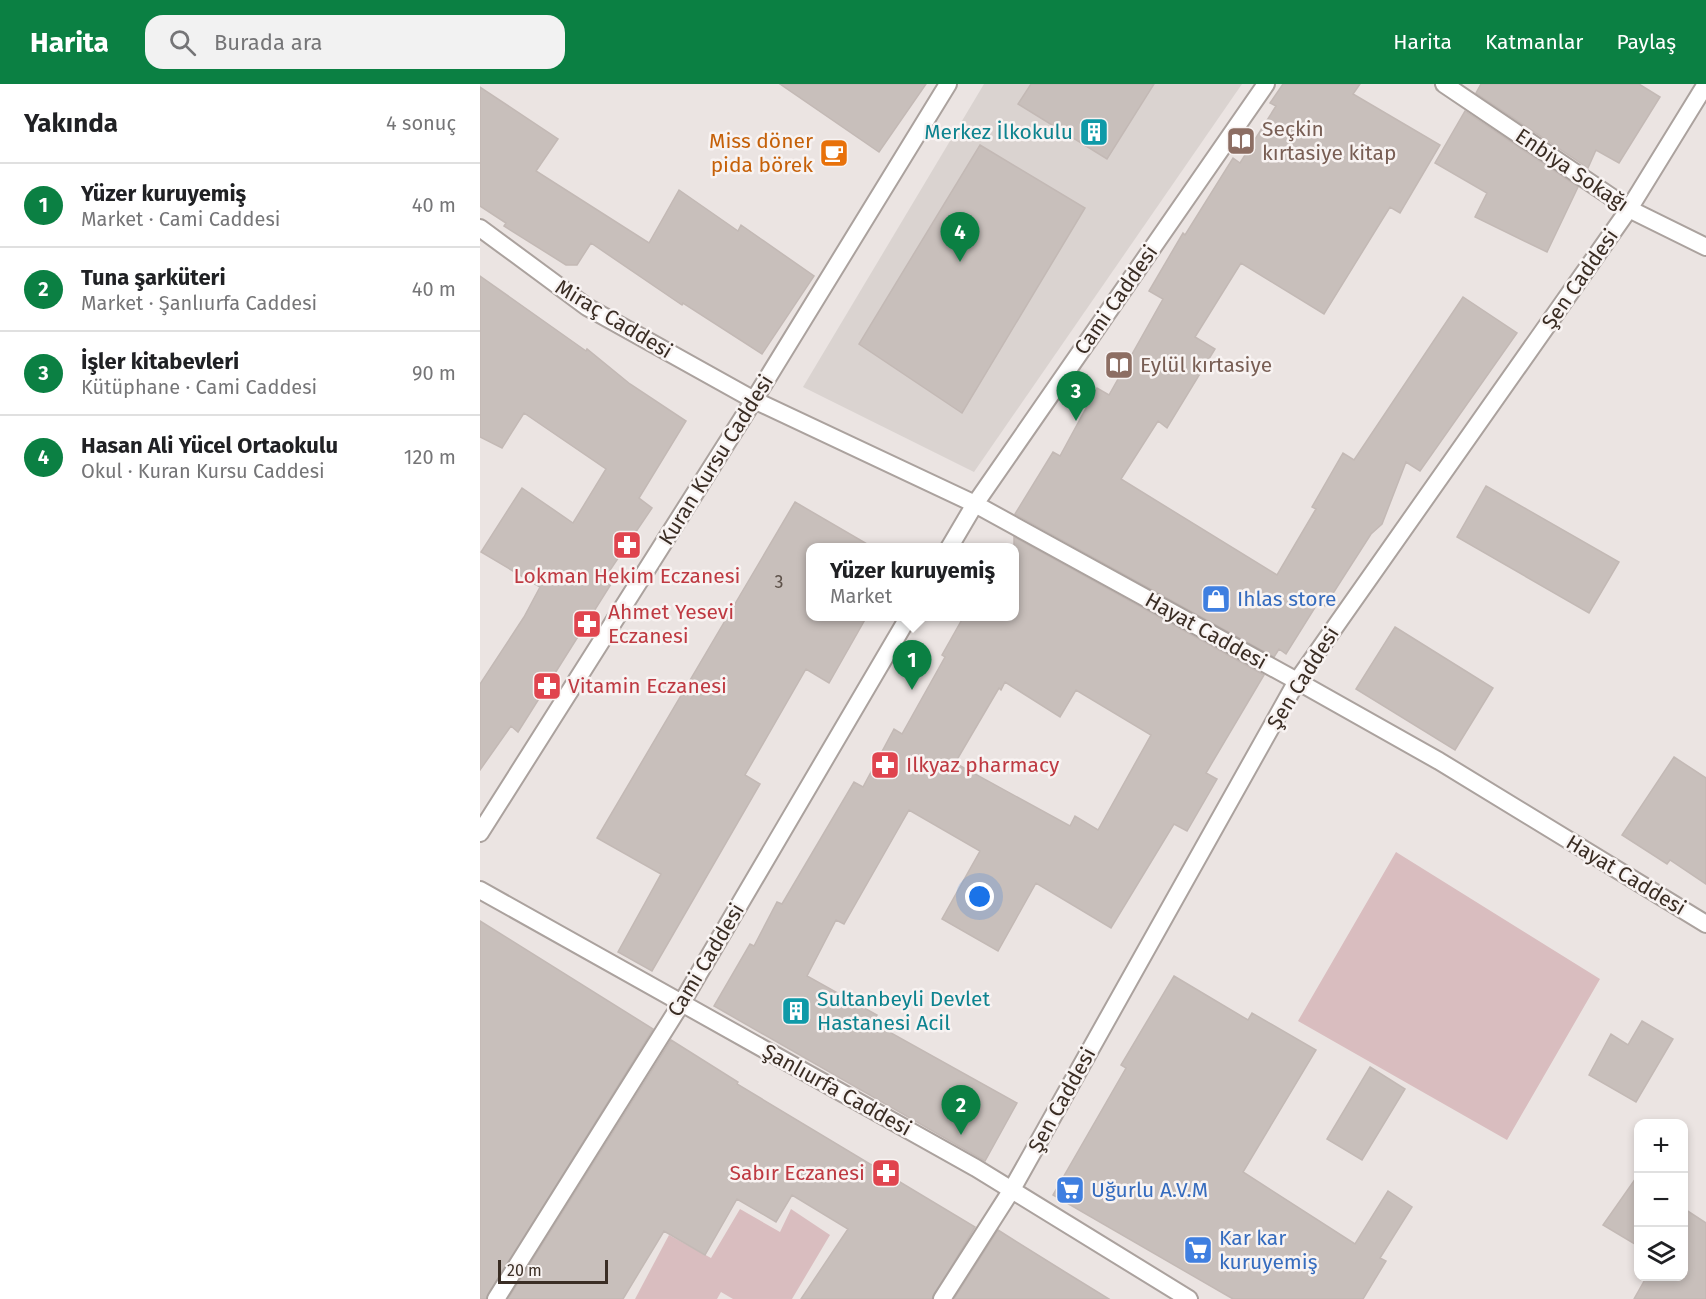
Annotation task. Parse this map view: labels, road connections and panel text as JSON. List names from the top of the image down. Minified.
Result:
{"streets":{"street":["Enbiya Sokağı","Şen Caddesi","Cami Caddesi","Miraç Caddesi","Kuran Kursu Caddesi","Hayat Caddesi","Şanlıurfa Caddesi"]},"crossings":[["Enbiya Sokağı","Şen Caddesi"],["Şen Caddesi","Hayat Caddesi"],["Şen Caddesi","Şanlıurfa Caddesi"],["Cami Caddesi","Hayat Caddesi"],["Cami Caddesi","Şanlıurfa Caddesi"],["Miraç Caddesi","Kuran Kursu Caddesi"],["Miraç Caddesi","Hayat Caddesi"],["Kuran Kursu Caddesi","Hayat Caddesi"]],"places":{"building":["Merkez İlkokulu","Sultanbeyli Devlet Hastanesi Acil"],"library":["Seçkin kırtasiye kitap","Eylül kırtasiye"],"cafe":["Miss döner pida börek"],"pharmacy":["Lokman Hekim Eczanesi","Ahmet Yesevi Eczanesi","Vitamin Eczanesi","Ilkyaz pharmacy","Sabır Eczanesi"],"shop":["Ihlas store"],"supermarket":["Uğurlu A.V.M","Kar kar kuruyemiş"]},"house_numbers":["3"],"scale_bar":"20 m","page":{"header":"Harita","search":"Burada ara","nav":["Harita","Katmanlar","Paylaş"],"heading":["Yakında","4 sonuç"],"list":[{"mark":"1","name":"Yüzer kuruyemiş","note":"Market · Cami Caddesi","value":"40 m"},{"mark":"2","name":"Tuna şarküteri","note":"Market · Şanlıurfa Caddesi","value":"40 m"},{"mark":"3","name":"İşler kitabevleri","note":"Kütüphane · Cami Caddesi","value":"90 m"},{"mark":"4","name":"Hasan Ali Yücel Ortaokulu","note":"Okul · Kuran Kursu Caddesi","value":"120 m"}],"pins":["4","3","1","2"],"popup":["Yüzer kuruyemiş","Market"],"map_buttons":["+","−"],"scale":"20 m"}}
